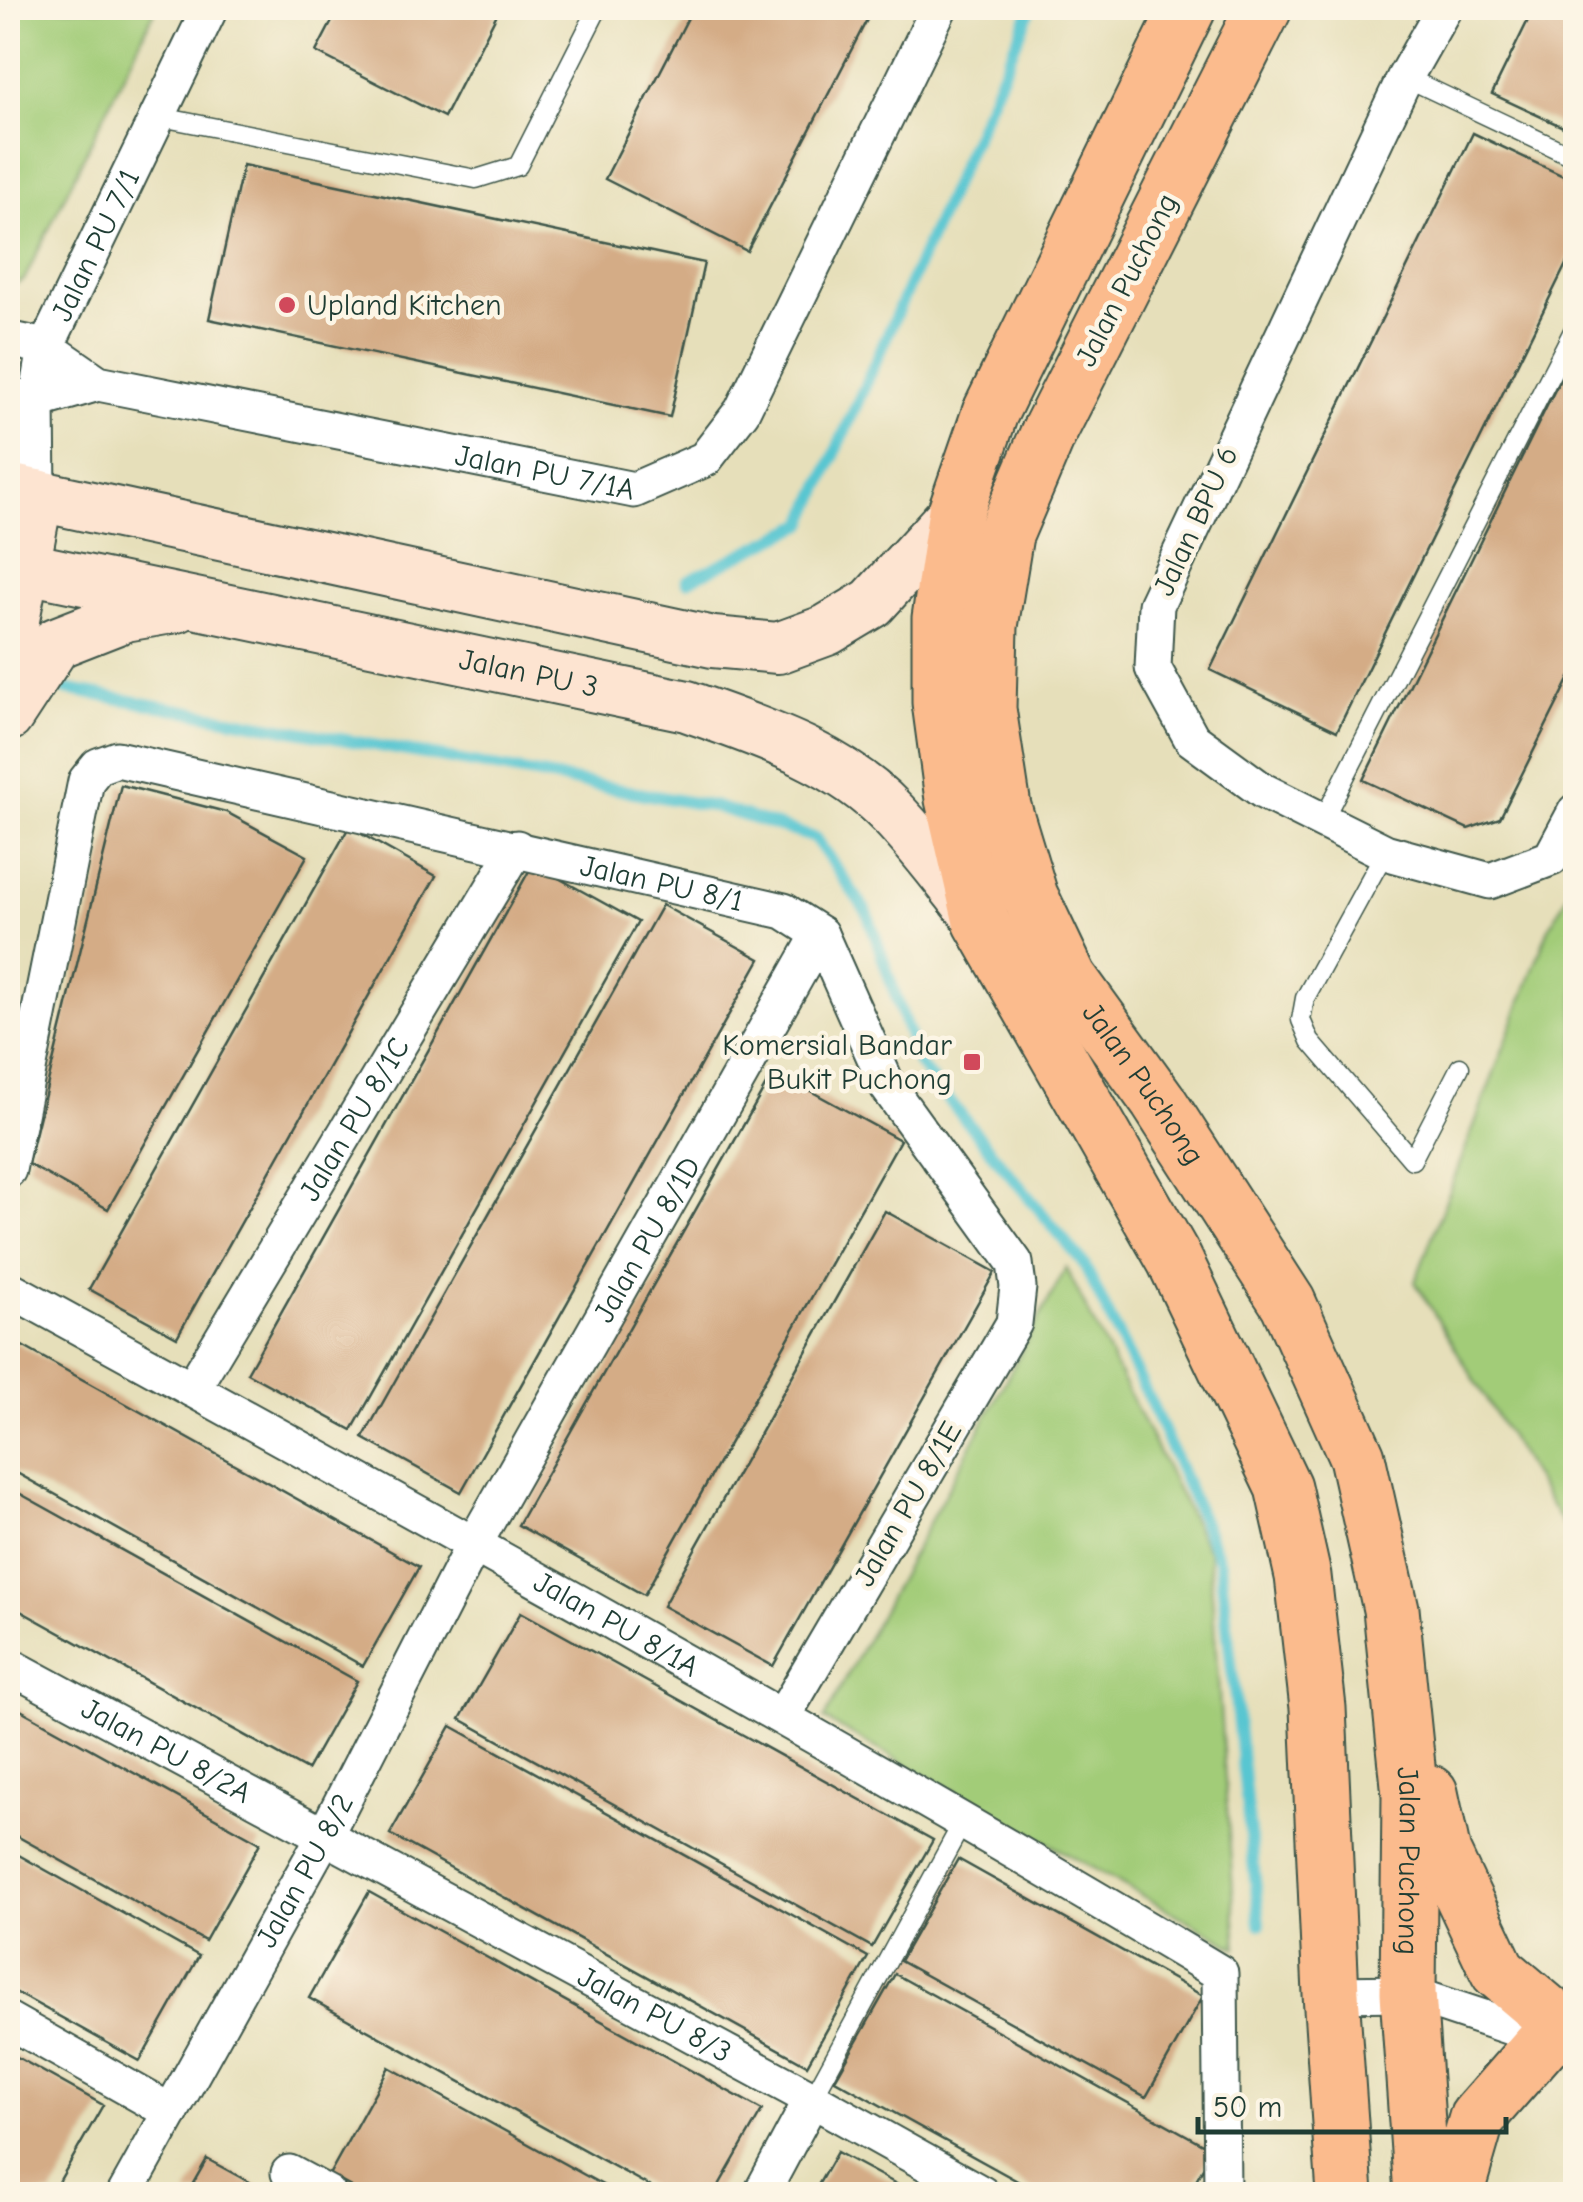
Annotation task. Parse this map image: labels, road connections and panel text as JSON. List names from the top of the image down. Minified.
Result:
{"streets":{"main road":["Jalan Puchong"],"street":["Jalan PU 7/1","Jalan PU 7/1A","Jalan BPU 6","Jalan PU 3","Jalan PU 8/1","Jalan PU 8/1C","Jalan PU 8/1D","Jalan PU 8/1E","Jalan PU 8/1A","Jalan PU 8/2A","Jalan PU 8/2","Jalan PU 8/3"]},"crossings":[["Jalan PU 7/1","Jalan PU 7/1A"],["Jalan Puchong","Jalan PU 3"],["Jalan PU 8/1","Jalan PU 8/1C"],["Jalan PU 8/1","Jalan PU 8/1D"],["Jalan PU 8/1","Jalan PU 8/1E"],["Jalan PU 8/1C","Jalan PU 8/1A"],["Jalan PU 8/1D","Jalan PU 8/1E"],["Jalan PU 8/1D","Jalan PU 8/1A"],["Jalan PU 8/1D","Jalan PU 8/2"],["Jalan PU 8/1E","Jalan PU 8/1A"],["Jalan PU 8/1A","Jalan PU 8/2"],["Jalan PU 8/2A","Jalan PU 8/2"],["Jalan PU 8/2A","Jalan PU 8/3"],["Jalan PU 8/2","Jalan PU 8/3"]],"places":{"other":["Upland Kitchen"],"transit":["Komersial Bandar Bukit Puchong"]},"scale_bar":"50 m"}
